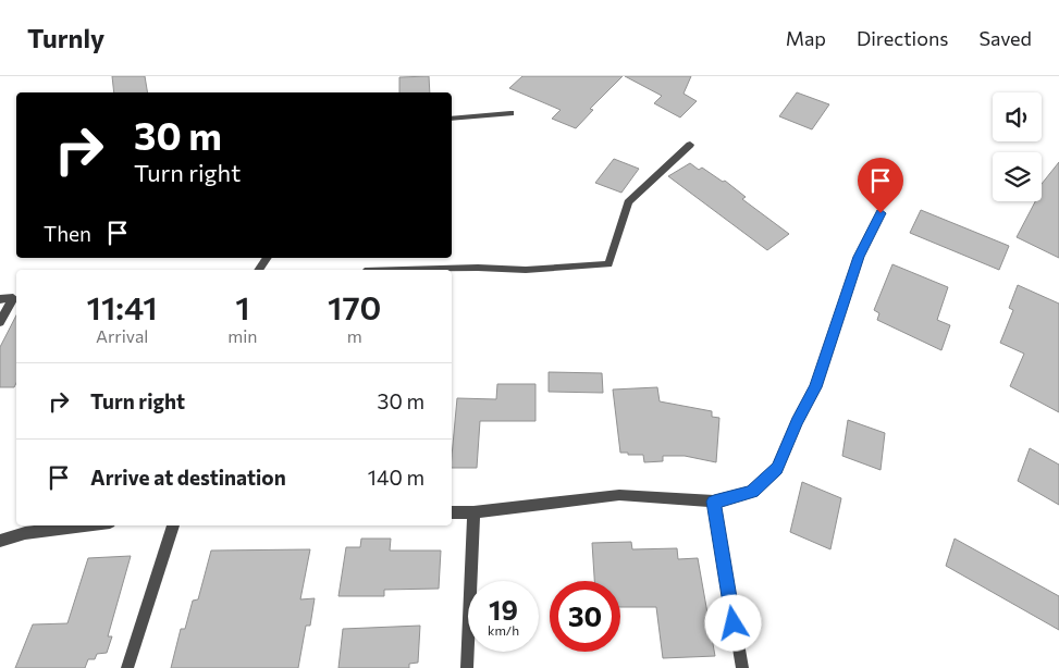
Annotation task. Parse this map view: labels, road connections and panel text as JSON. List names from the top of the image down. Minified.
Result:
{"page":{"header":"Turnly","nav":["Map","Directions","Saved"],"turn":["30 m","Turn right"],"then":"Then","eta":["11:41","Arrival","1","min","170","m"],"list":[{"name":"Turn right","value":"30 m"},{"name":"Arrive at destination","value":"140 m"}],"speed":"19 km/h","limit":"30"}}
